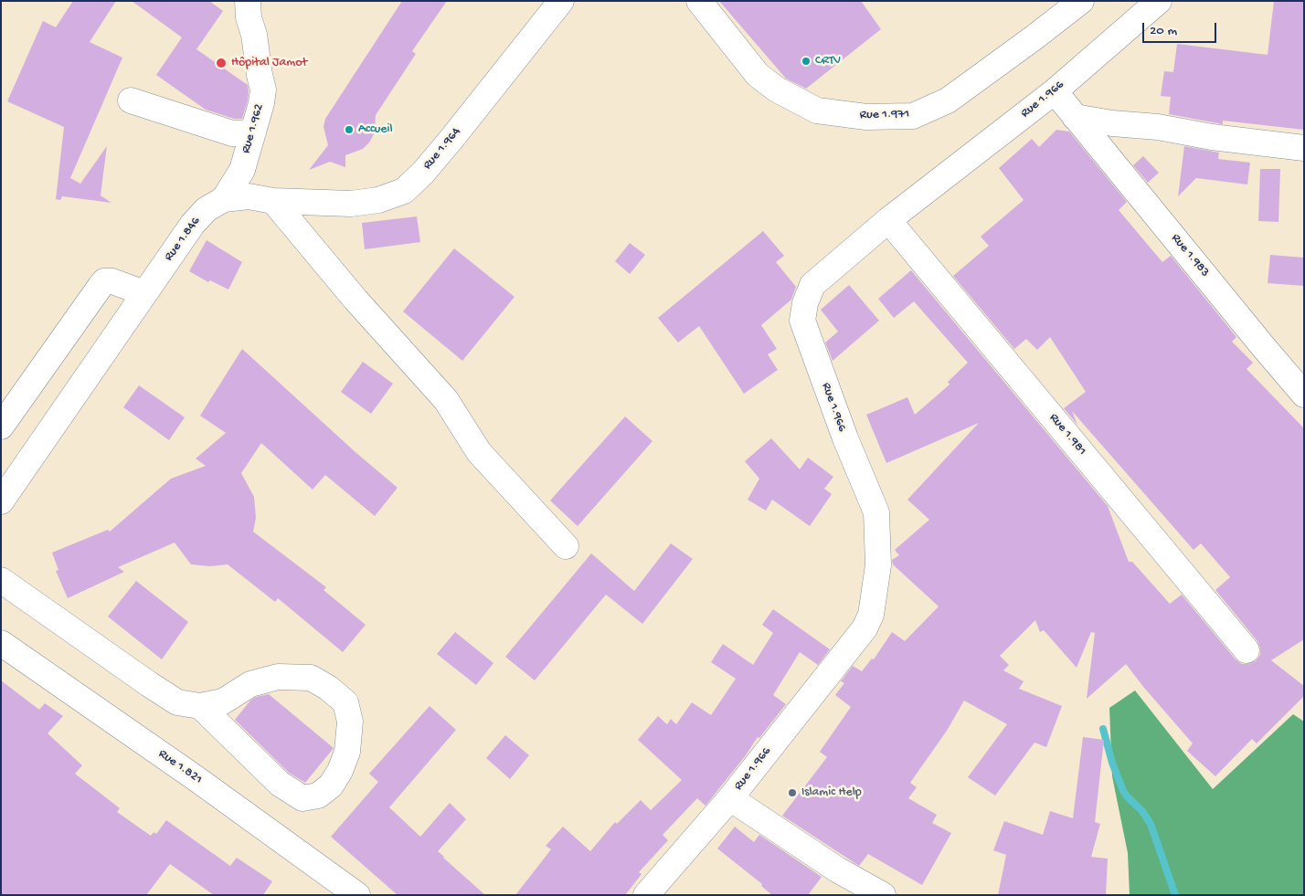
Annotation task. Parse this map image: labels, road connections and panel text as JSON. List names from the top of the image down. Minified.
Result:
{"streets":{"street":["Rue 1.966","Rue 1.971","Rue 1.962","Rue 1.964","Rue 1.846","Rue 1.983","Rue 1.981","Rue 1.821"]},"crossings":[["Rue 1.966","Rue 1.983"],["Rue 1.966","Rue 1.981"],["Rue 1.962","Rue 1.846"],["Rue 1.964","Rue 1.846"]],"places":["CRTV","Hôpital Jamot","Accueil","Islamic Help"],"scale_bar":"20 m"}
